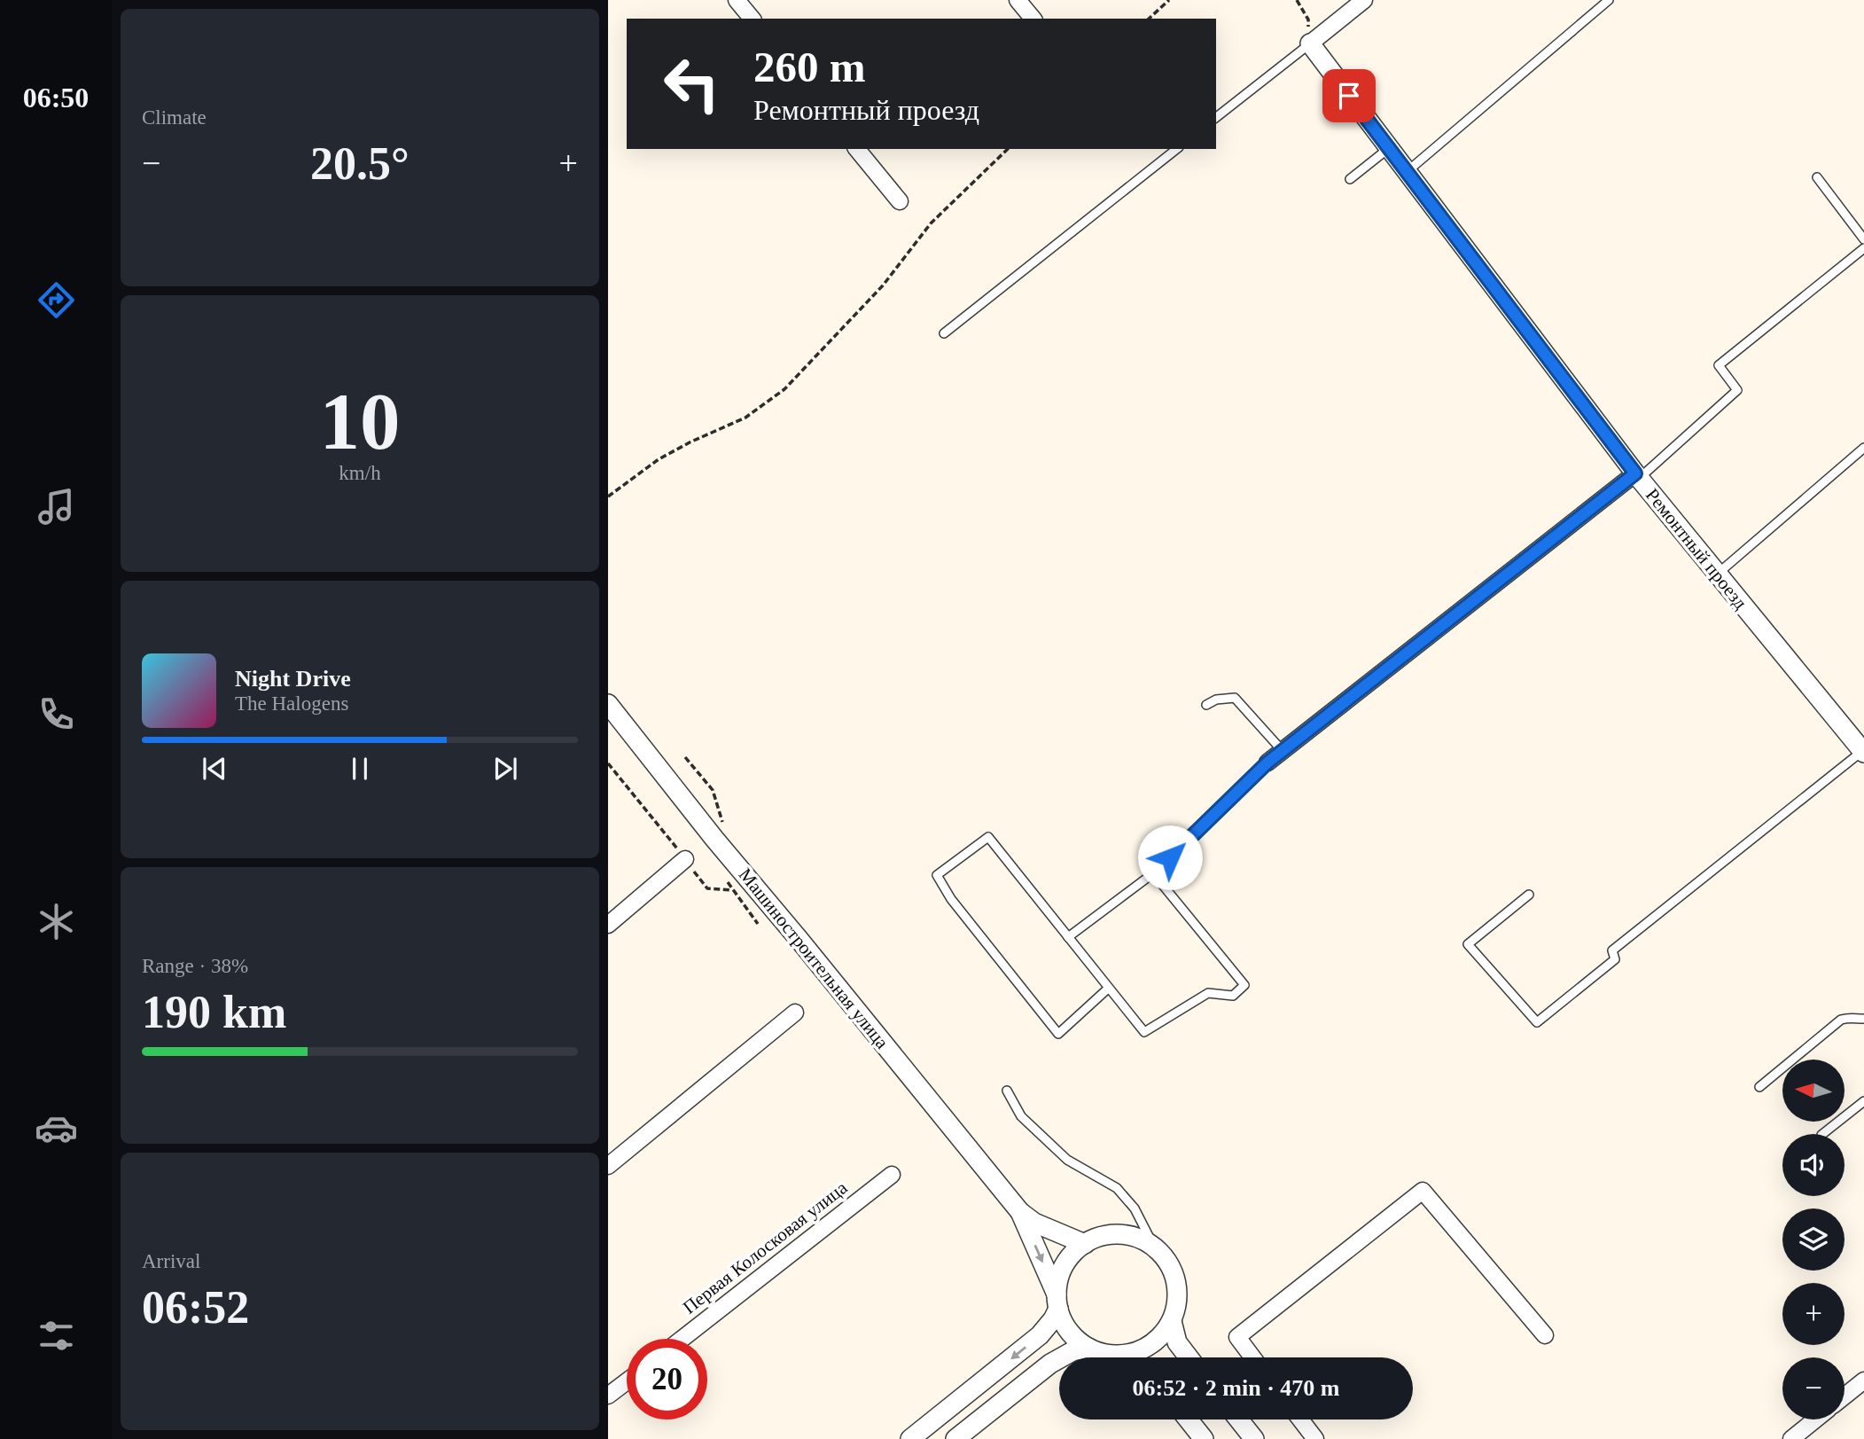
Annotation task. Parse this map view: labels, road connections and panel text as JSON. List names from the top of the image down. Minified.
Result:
{"streets":{"street":["Ремонтный проезд","Машиностроительная улица","Первая Колосковая улица"]},"north":"left","page":{"tabs":"06:50","tile":["Climate",["10","km/h"],["Range · 38%","190 km"],["Arrival","06:52"]],"turn":["260 m","Ремонтный проезд"],"heat":["−","20.5°","+"],"song":["Night Drive","The Halogens"],"map_buttons":["+","−"],"limit":"20","trip":"06:52 · 2 min · 470 m"}}
